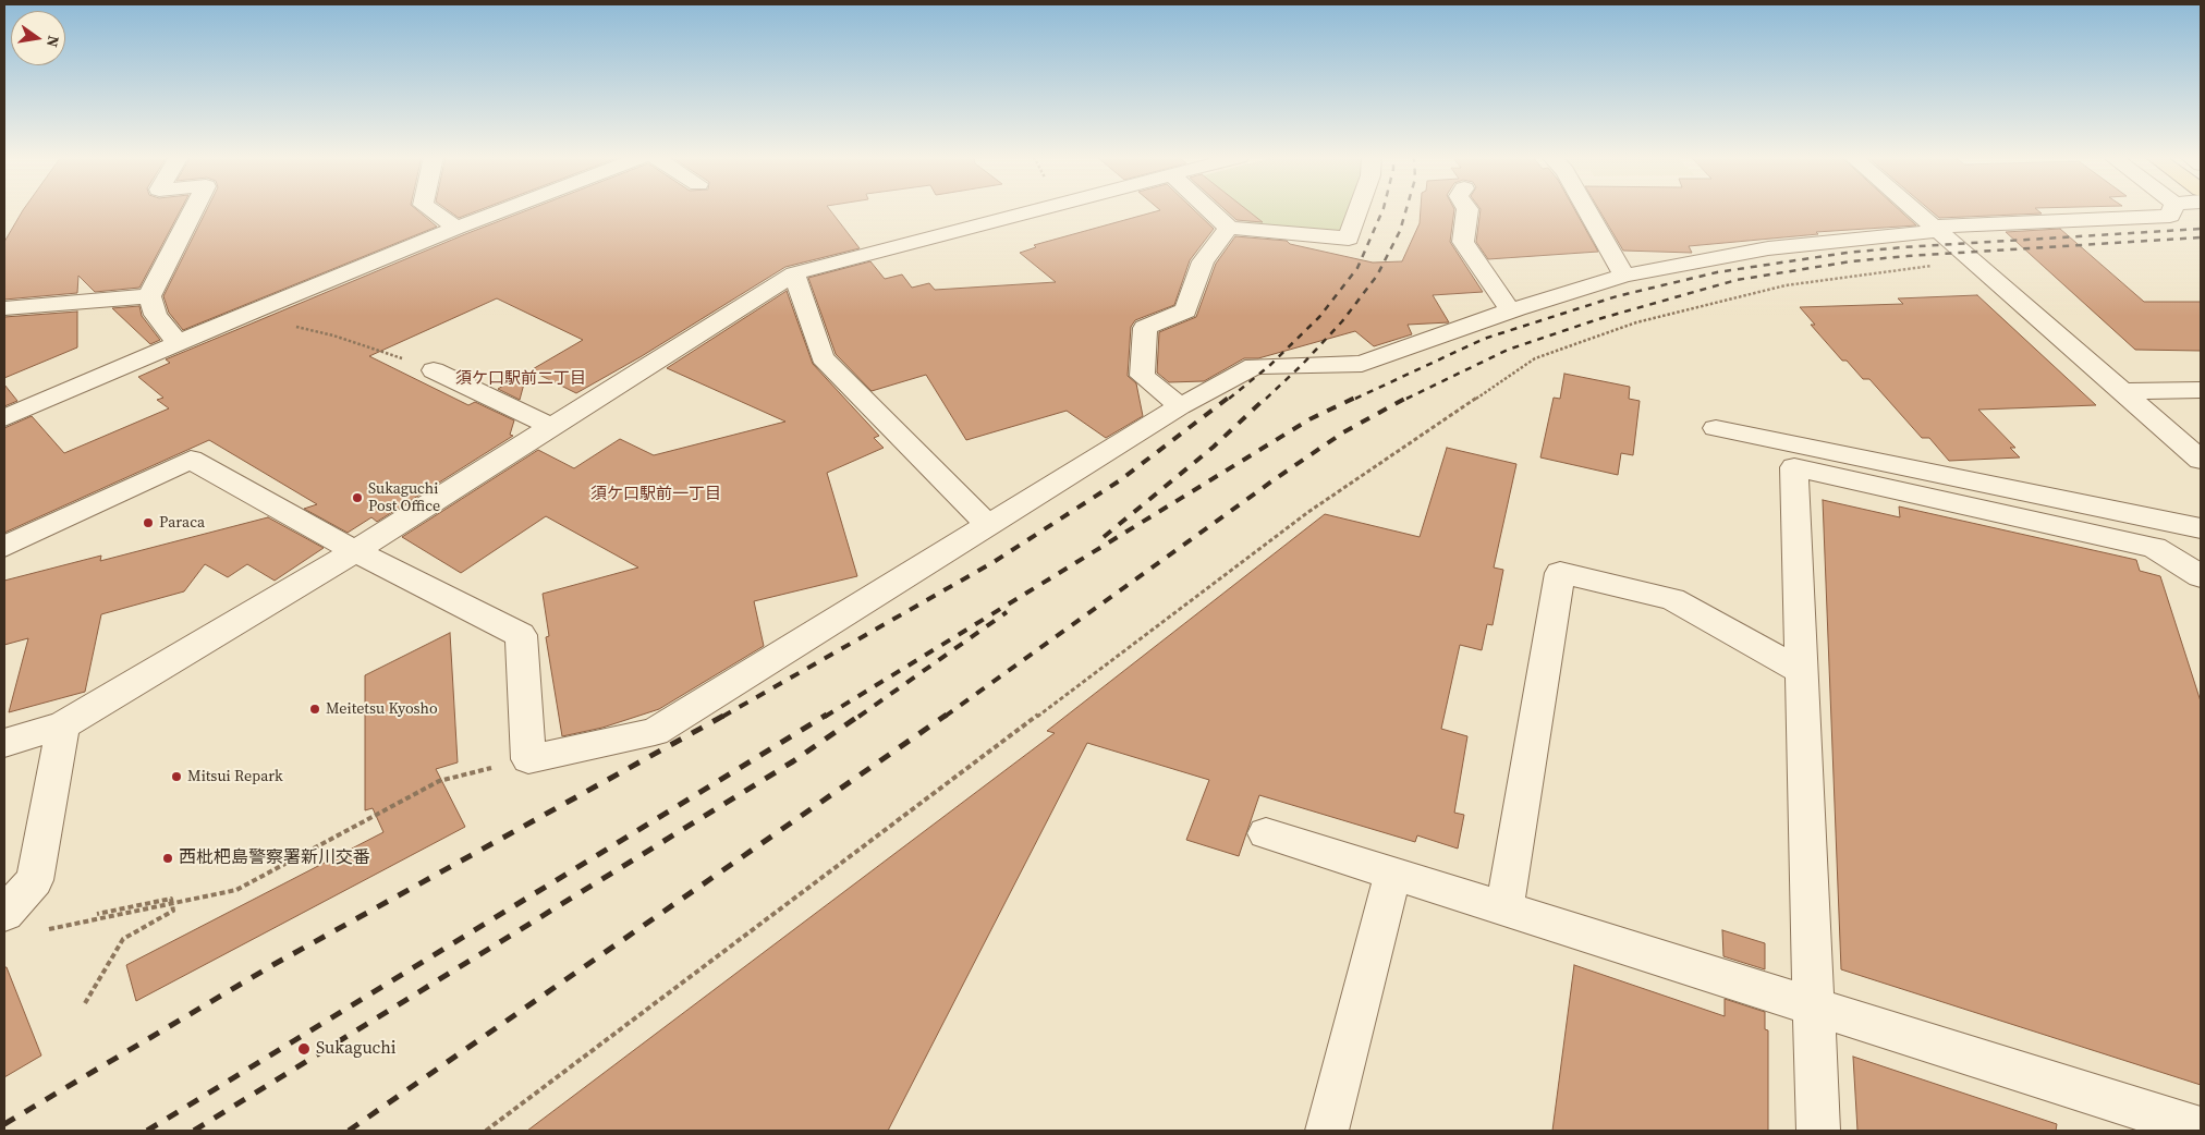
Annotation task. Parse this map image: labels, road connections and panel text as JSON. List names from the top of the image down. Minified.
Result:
{"districts":["須ケ口駅前二丁目","須ケ口駅前一丁目"],"places":["Sukaguchi Post Office","Paraca","Meitetsu Kyosho","Mitsui Repark","西枇杷島警察署新川交番","Sukaguchi"],"north":"right"}
